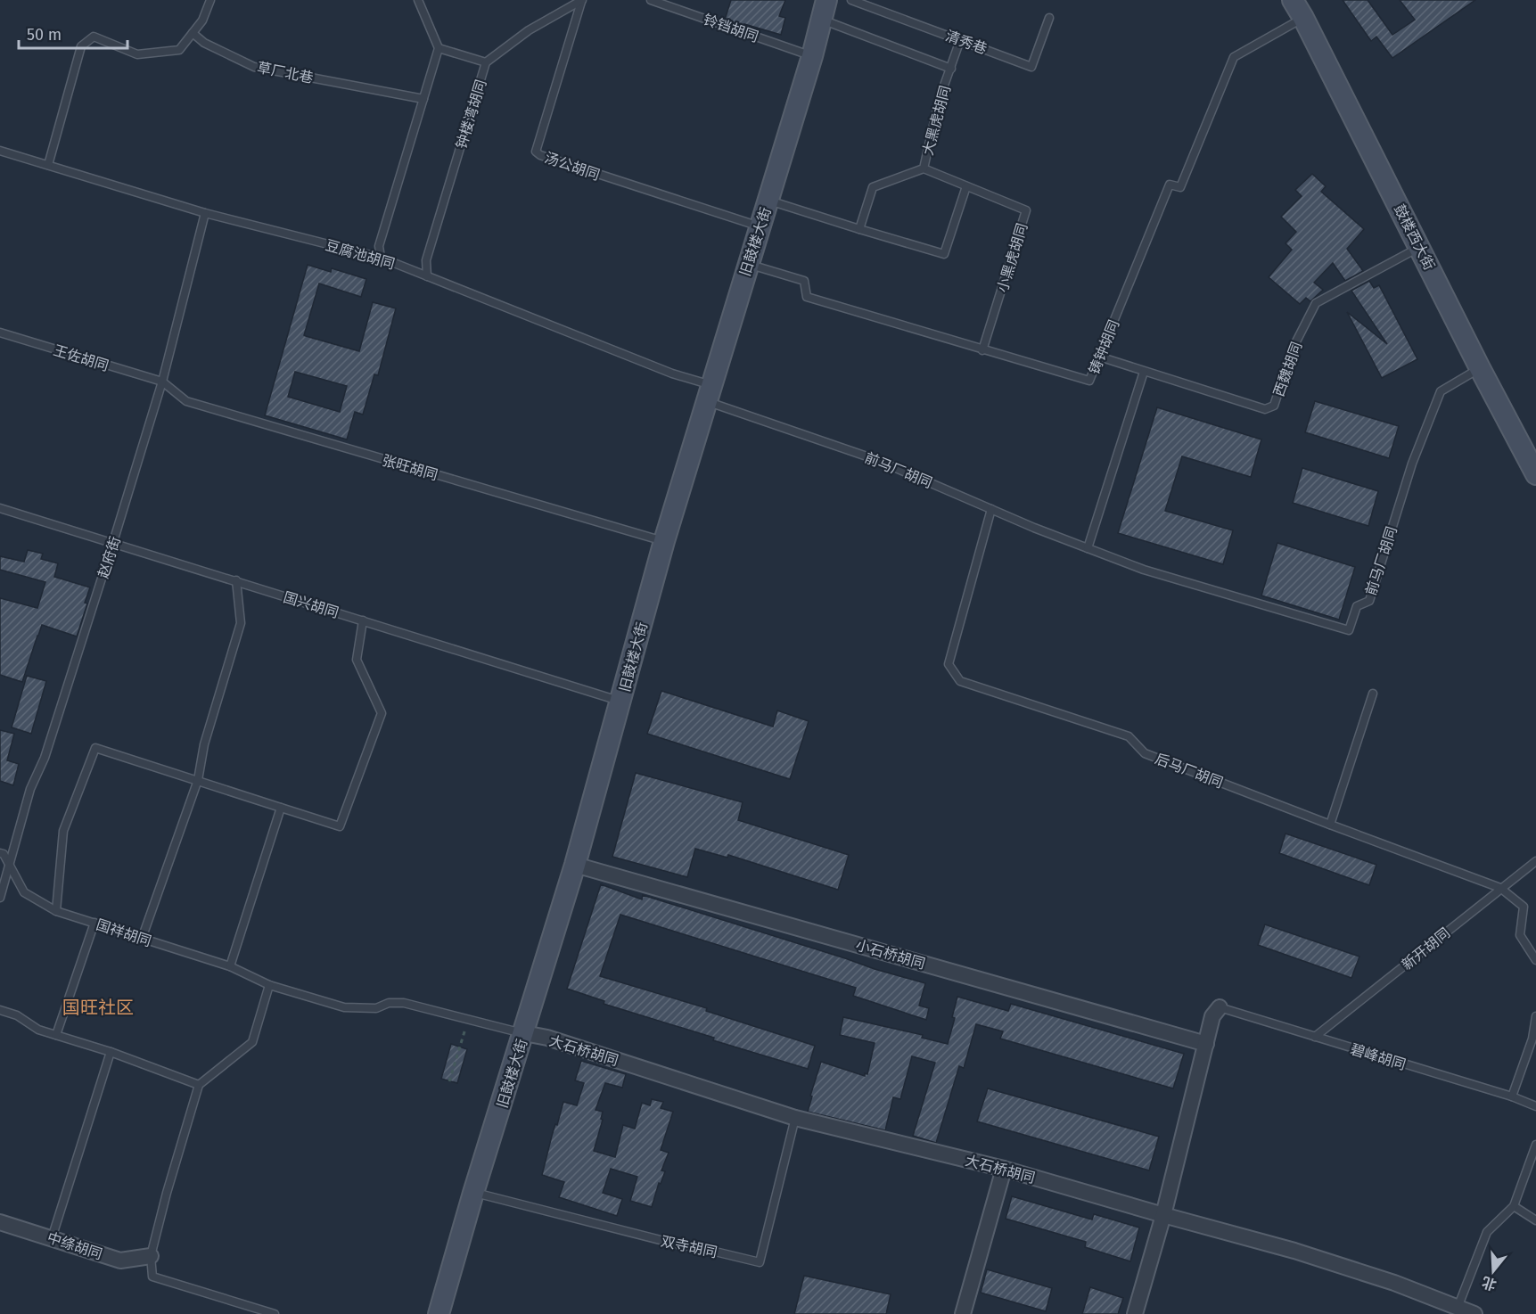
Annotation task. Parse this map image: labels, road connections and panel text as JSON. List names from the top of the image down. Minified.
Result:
{"streets":{"main road":["鼓楼西大街","旧鼓楼大街"],"street":["小石桥胡同","大石桥胡同","中绦胡同"],"lane":["铃铛胡同","清秀巷","草厂北巷","钟楼湾胡同","大黑虎胡同","汤公胡同","豆腐池胡同","小黑虎胡同","铸钟胡同","王佐胡同","西魏胡同","张旺胡同","前马厂胡同","赵府街","国兴胡同","后马厂胡同","国祥胡同","新开胡同","碧峰胡同","双寺胡同"]},"crossings":[["铃铛胡同","旧鼓楼大街"],["清秀巷","大黑虎胡同"],["钟楼湾胡同","汤公胡同"],["钟楼湾胡同","豆腐池胡同"],["大黑虎胡同","小黑虎胡同"],["汤公胡同","旧鼓楼大街"],["鼓楼西大街","铸钟胡同"],["鼓楼西大街","西魏胡同"],["鼓楼西大街","前马厂胡同"],["旧鼓楼大街","豆腐池胡同"],["旧鼓楼大街","铸钟胡同"],["旧鼓楼大街","张旺胡同"],["旧鼓楼大街","前马厂胡同"],["旧鼓楼大街","国兴胡同"],["旧鼓楼大街","国祥胡同"],["旧鼓楼大街","小石桥胡同"],["旧鼓楼大街","大石桥胡同"],["旧鼓楼大街","双寺胡同"],["豆腐池胡同","前马厂胡同"],["豆腐池胡同","赵府街"],["小黑虎胡同","铸钟胡同"],["铸钟胡同","西魏胡同"],["王佐胡同","张旺胡同"],["王佐胡同","赵府街"],["张旺胡同","赵府街"],["前马厂胡同","后马厂胡同"],["赵府街","国兴胡同"],["赵府街","国祥胡同"],["后马厂胡同","新开胡同"],["国祥胡同","大石桥胡同"],["新开胡同","碧峰胡同"],["大石桥胡同","双寺胡同"]],"districts":["国旺社区"],"scale_bar":"50 m","north":"bottom"}
